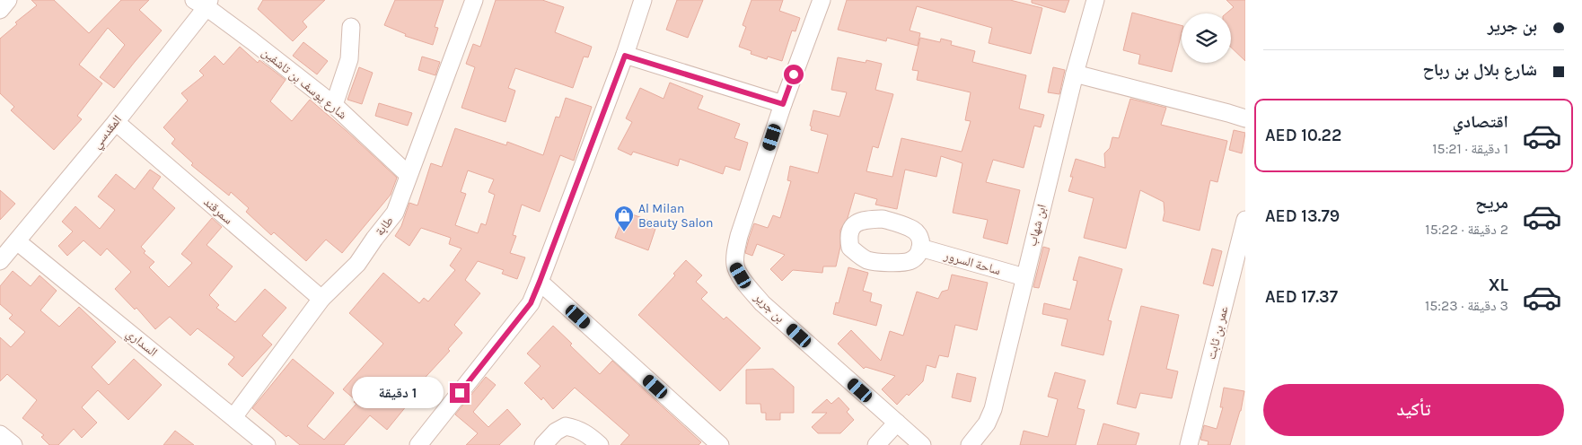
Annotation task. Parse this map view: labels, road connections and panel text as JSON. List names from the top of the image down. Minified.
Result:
{"streets":{"street":["شارع يوسف بن تاشفين","المقدسي","سمرقند","ابن شهاب","طابة","ساحة السرور","بن جرير","عمر بن ثابت","السداري"]},"crossings":[["شارع يوسف بن تاشفين","المقدسي"],["شارع يوسف بن تاشفين","طابة"],["المقدسي","سمرقند"],["المقدسي","السداري"],["سمرقند","طابة"],["ابن شهاب","ساحة السرور"],["طابة","السداري"]],"places":{"shop":["Al Milan Beauty Salon"]},"page":{"banner":["بن جرير","شارع بلال بن رباح"],"list":[{"name":"اقتصادي","note":"1 دقيقة · 15:21","value":"AED 10.22"},{"name":"مريح","note":"2 دقيقة · 15:22","value":"AED 13.79"},{"name":"XL","note":"3 دقيقة · 15:23","value":"AED 17.37"}],"buttons":"تأكيد","bubble":"1 دقيقة"}}
